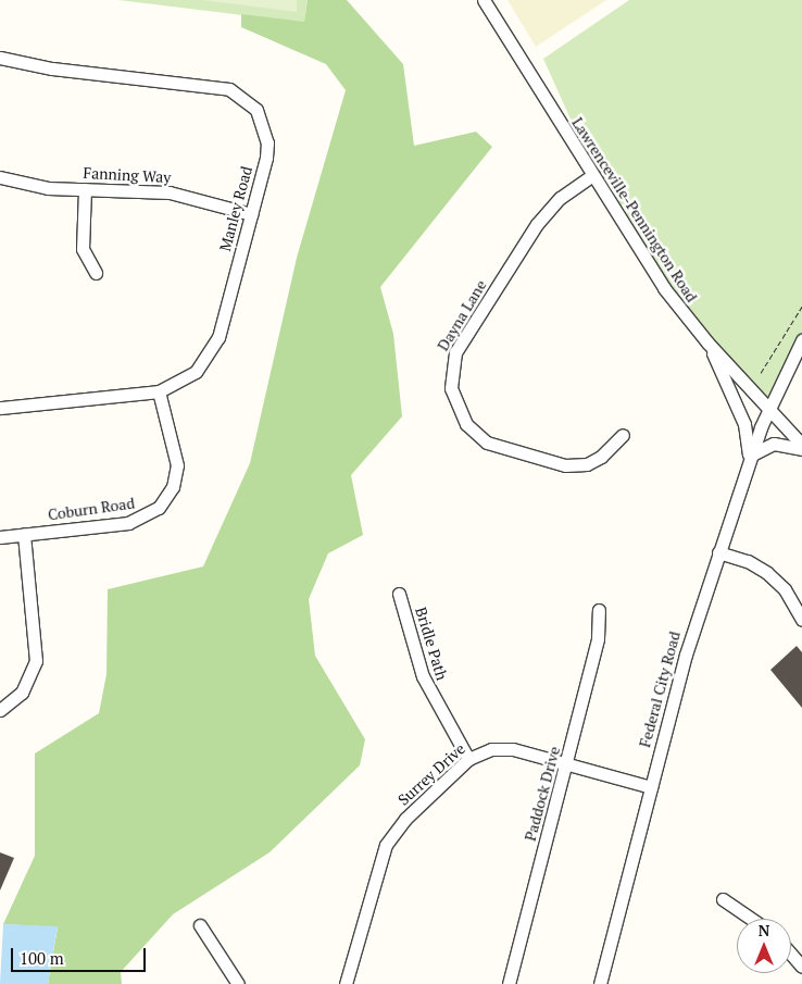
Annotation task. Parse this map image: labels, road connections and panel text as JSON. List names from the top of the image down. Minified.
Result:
{"streets":{"street":["Fanning Way","Manley Road","Lawrenceville-Pennington Road","Dayna Lane","Coburn Road","Bridle Path","Federal City Road","Surrey Drive","Paddock Drive"]},"crossings":[["Fanning Way","Manley Road"],["Manley Road","Coburn Road"],["Lawrenceville-Pennington Road","Dayna Lane"],["Lawrenceville-Pennington Road","Federal City Road"],["Bridle Path","Surrey Drive"],["Federal City Road","Surrey Drive"],["Surrey Drive","Paddock Drive"]],"scale_bar":"100 m","north":"top"}
